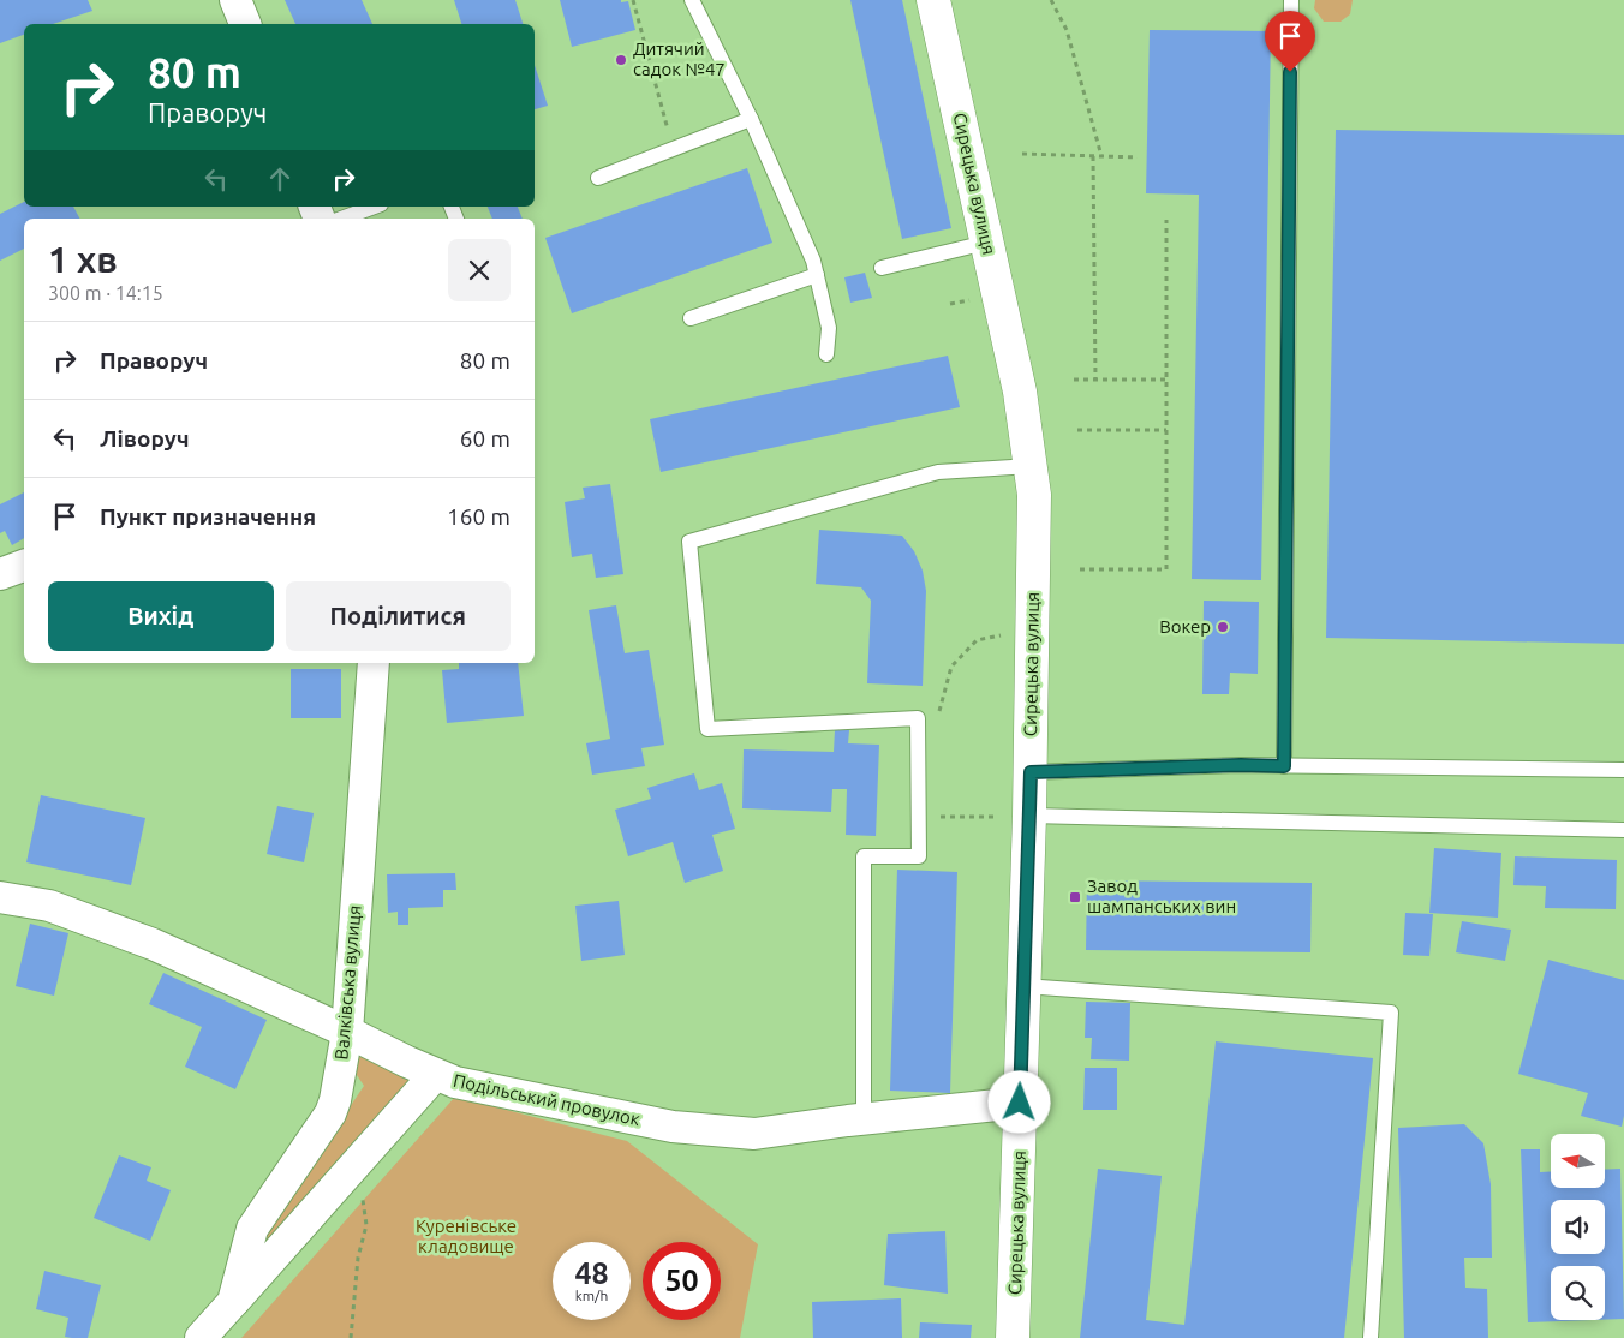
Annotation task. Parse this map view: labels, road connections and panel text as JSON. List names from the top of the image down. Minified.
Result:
{"streets":{"main road":["Сирецька вулиця"],"street":["Валківська вулиця","Подільський провулок"]},"crossings":[["Сирецька вулиця","Подільський провулок"],["Валківська вулиця","Подільський провулок"]],"parks":["Куренівське кладовище"],"places":{"other":["Дитячий садок №47","Вокер"],"transit":["Завод шампанських вин"]},"north":"left","page":{"turn":["80 m","Праворуч"],"heading":["1 хв","300 m · 14:15"],"list":[{"name":"Праворуч","value":"80 m"},{"name":"Ліворуч","value":"60 m"},{"name":"Пункт призначення","value":"160 m"}],"buttons":["Вихід","Поділитися"],"speed":"48 km/h","limit":"50"}}
